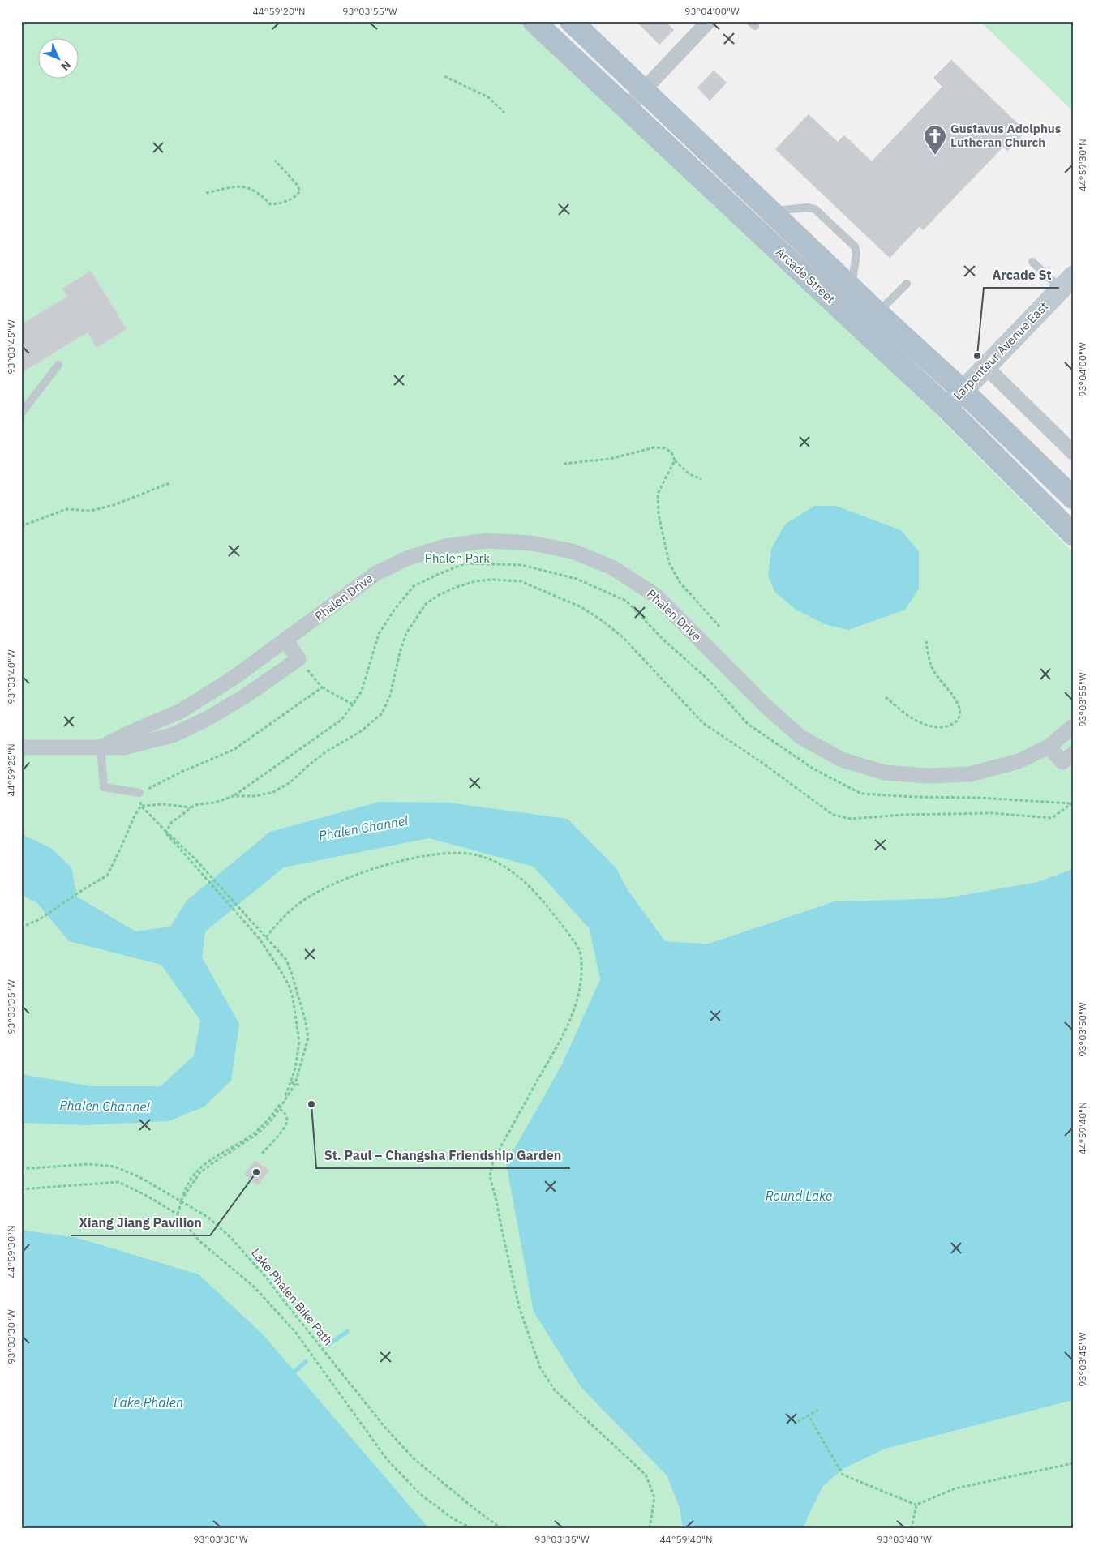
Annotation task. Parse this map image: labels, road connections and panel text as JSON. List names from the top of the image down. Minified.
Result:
{"streets":{"main road":["Arcade Street","Larpenteur Avenue East"],"street":["Phalen Drive"],"path":["Lake Phalen Bike Path"]},"crossings":[["Arcade Street","Larpenteur Avenue East"]],"water":["Phalen Channel","Round Lake","Lake Phalen"],"parks":["Phalen Park"],"places":{"church":["Gustavus Adolphus Lutheran Church"],"other":["Arcade St","St. Paul – Changsha Friendship Garden","Xiang Jiang Pavilion"]},"north":"bottom right","coordinates":["44°59'20\"N","93°03'55\"W","93°04'00\"W","44°59'30\"N","93°03'45\"W","93°03'40\"W","44°59'25\"N","93°03'35\"W","93°03'50\"W","44°59'40\"N","93°03'30\"W"]}
